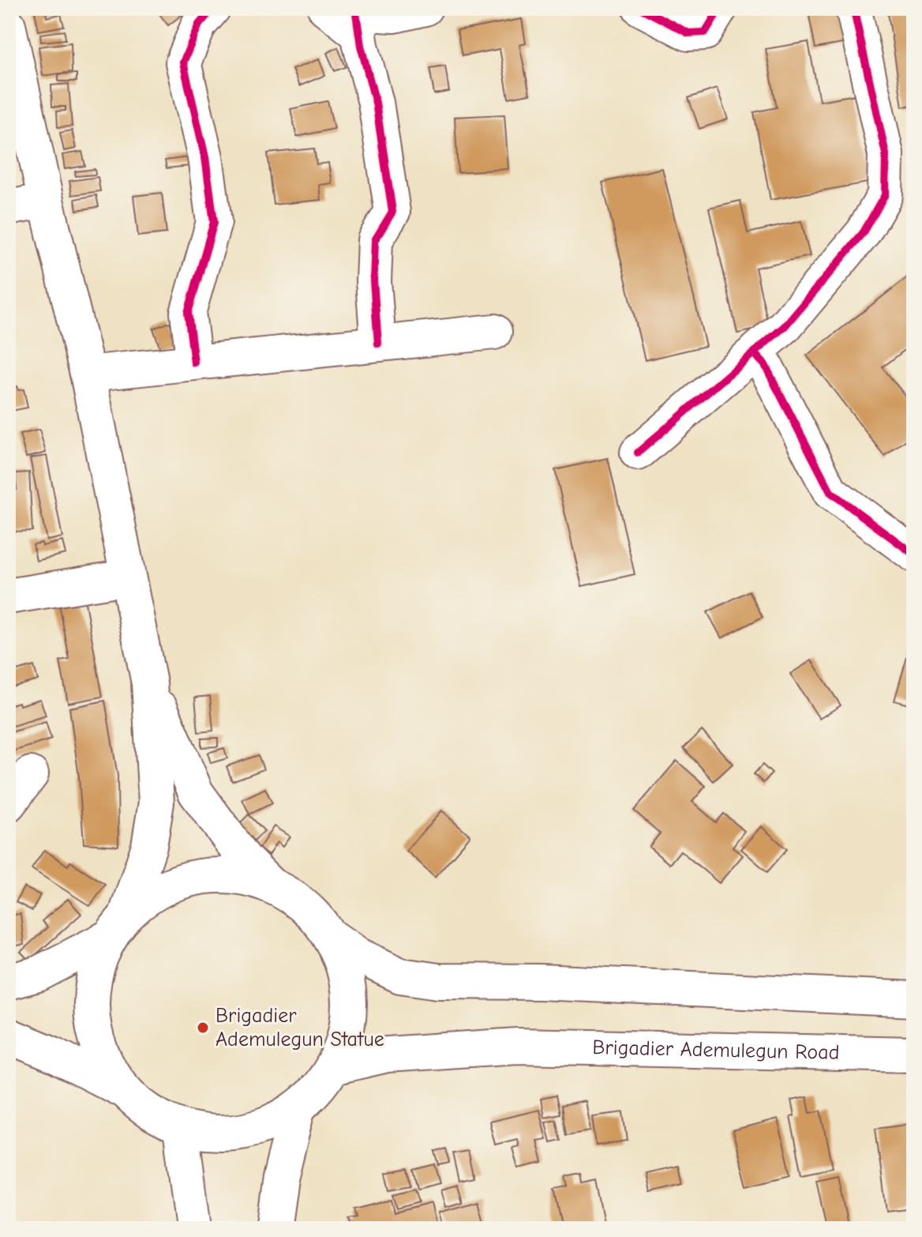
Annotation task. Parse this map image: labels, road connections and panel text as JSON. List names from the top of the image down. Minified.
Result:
{"streets":{"main road":["Brigadier Ademulegun Road"]},"places":["Brigadier Ademulegun Statue"]}
